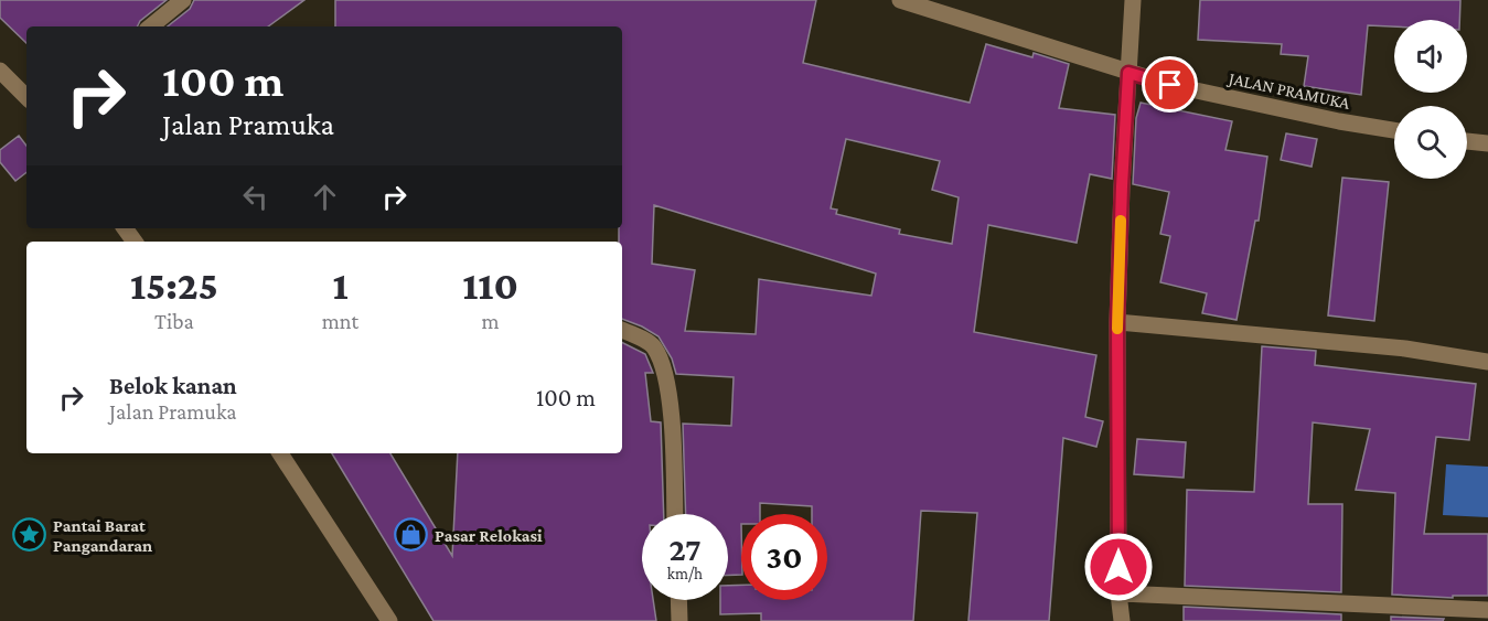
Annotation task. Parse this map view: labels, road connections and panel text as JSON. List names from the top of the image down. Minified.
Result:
{"streets":{"street":["JALAN PRAMUKA"]},"places":{"place":["Pantai Barat Pangandaran"],"shop":["Pasar Relokasi"]},"page":{"turn":["100 m","Jalan Pramuka"],"eta":["15:25","Tiba","1","mnt","110","m"],"list":[{"name":"Belok kanan","note":"Jalan Pramuka","value":"100 m"}],"speed":"27 km/h","limit":"30"}}
